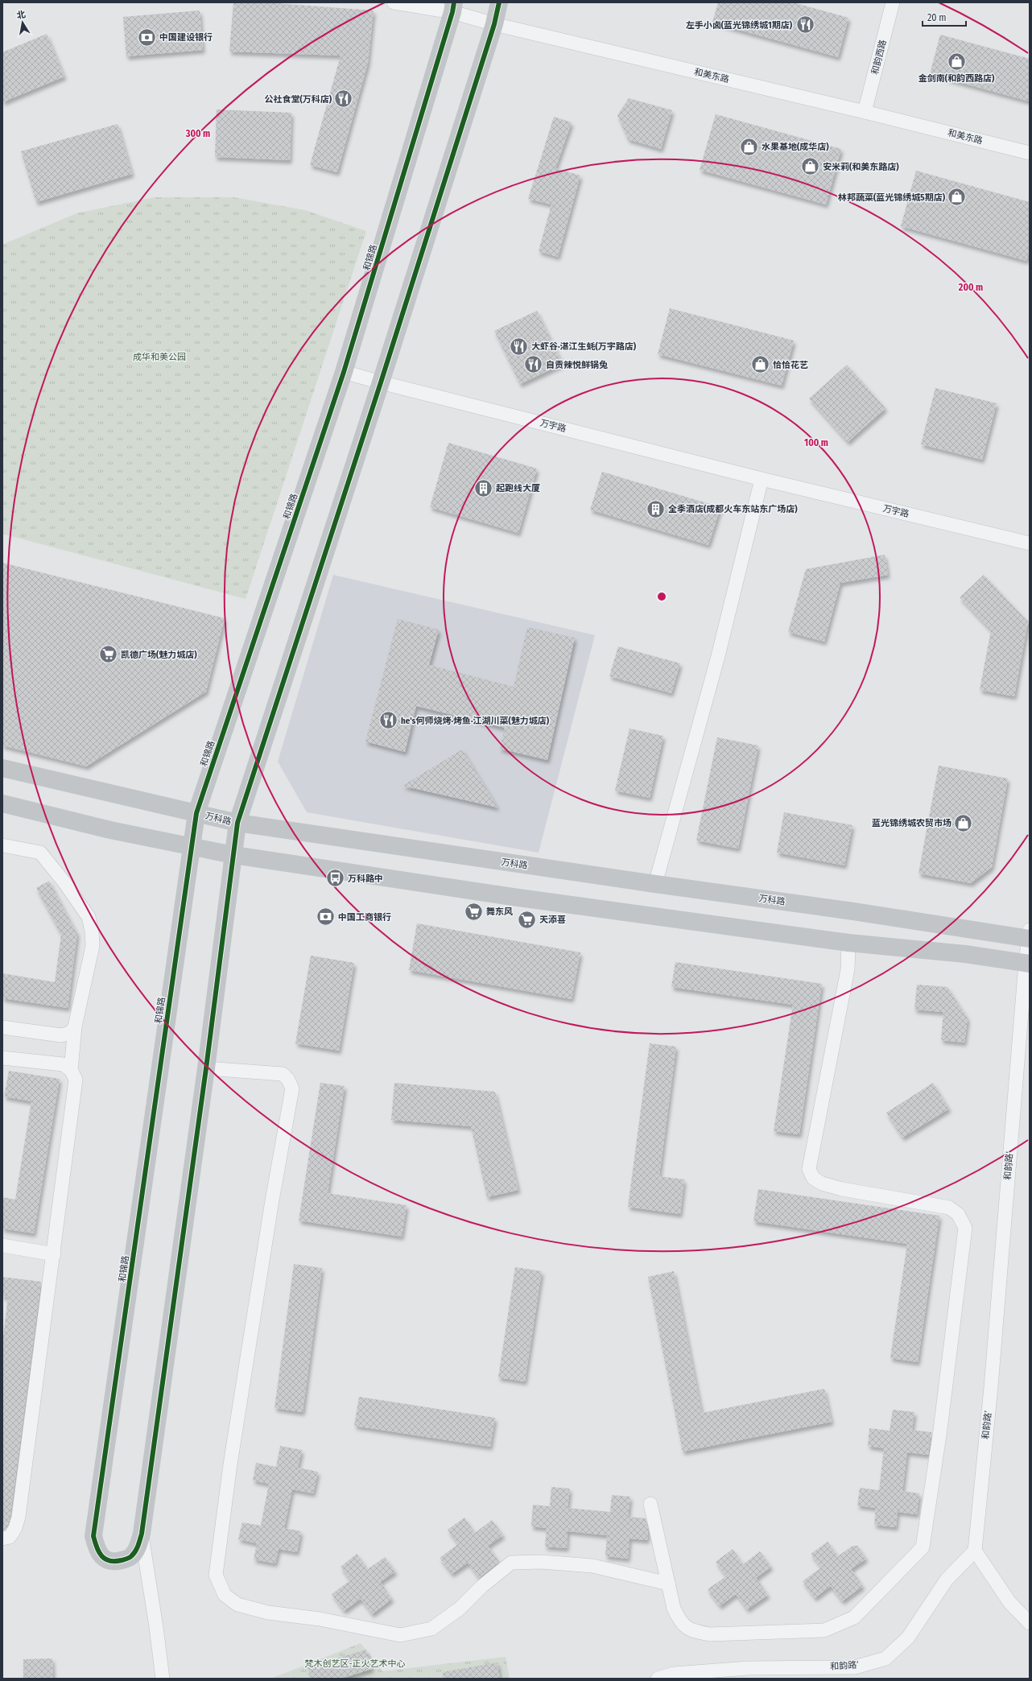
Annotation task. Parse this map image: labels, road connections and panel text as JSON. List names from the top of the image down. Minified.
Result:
{"streets":{"street":["和韵西路","和美东路","和锦路","万宇路","万科路","和韵路’"]},"crossings":[["和韵西路","和美东路"],["和美东路","和锦路"],["和锦路","万宇路"],["和锦路","万科路"],["万科路","和韵路’"]],"parks":["成华和美公园","梵木创艺区-正火艺术中心"],"places":{"restaurant":["左手小卤(蓝光锦绣城1期店)","公社食堂(万科店)","大虾谷·湛江生蚝(万宇路店)","自贡辣悦鲜锅兔","he's何师烧烤·烤鱼·江湖川菜(魅力城店)"],"bank":["中国建设银行","中国工商银行"],"shop":["金剑南(和韵西路店)","水果基地(成华店)","安米莉(和美东路店)","林邦蔬菜(蓝光锦绣城5期店)","恰恰花艺","蓝光锦绣城农贸市场"],"building":["起跑线大厦","全季酒店(成都火车东站东广场店)"],"supermarket":["凯德广场(魅力城店)","舞东风","天添喜"],"bus stop":["万科路中"]},"scale_bar":"20 m","north":"top","rings":["300 m","200 m","100 m"]}
